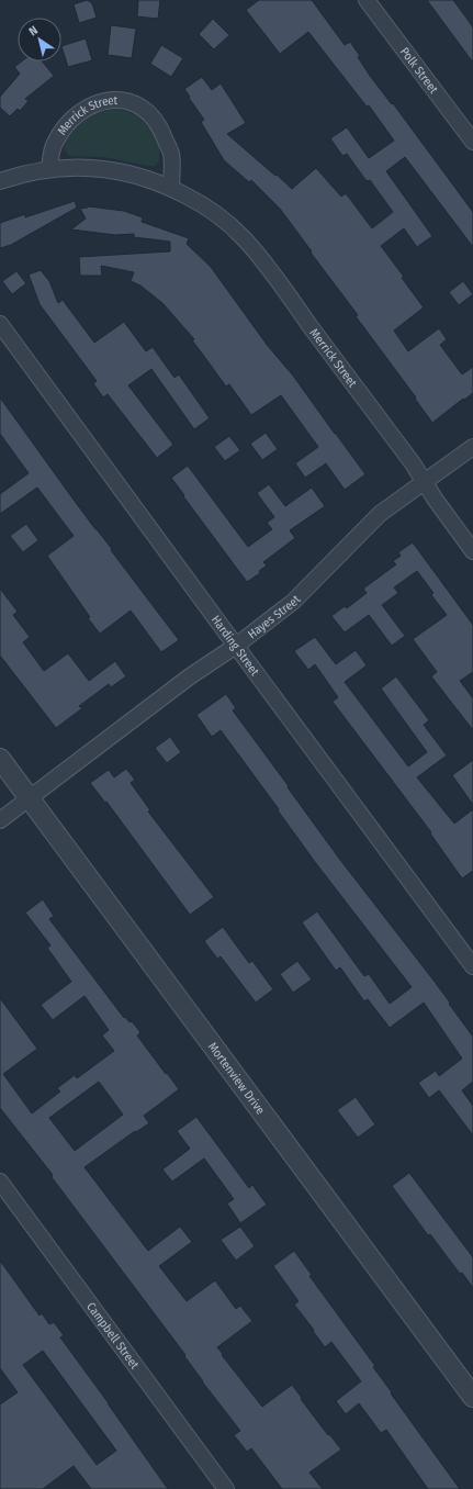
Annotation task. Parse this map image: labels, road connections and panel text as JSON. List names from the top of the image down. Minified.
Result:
{"streets":{"street":["Polk Street","Merrick Street","Hayes Street","Harding Street","Mortenview Drive","Campbell Street"]},"crossings":[["Merrick Street","Hayes Street"],["Hayes Street","Harding Street"],["Hayes Street","Mortenview Drive"]],"north":"top left"}
